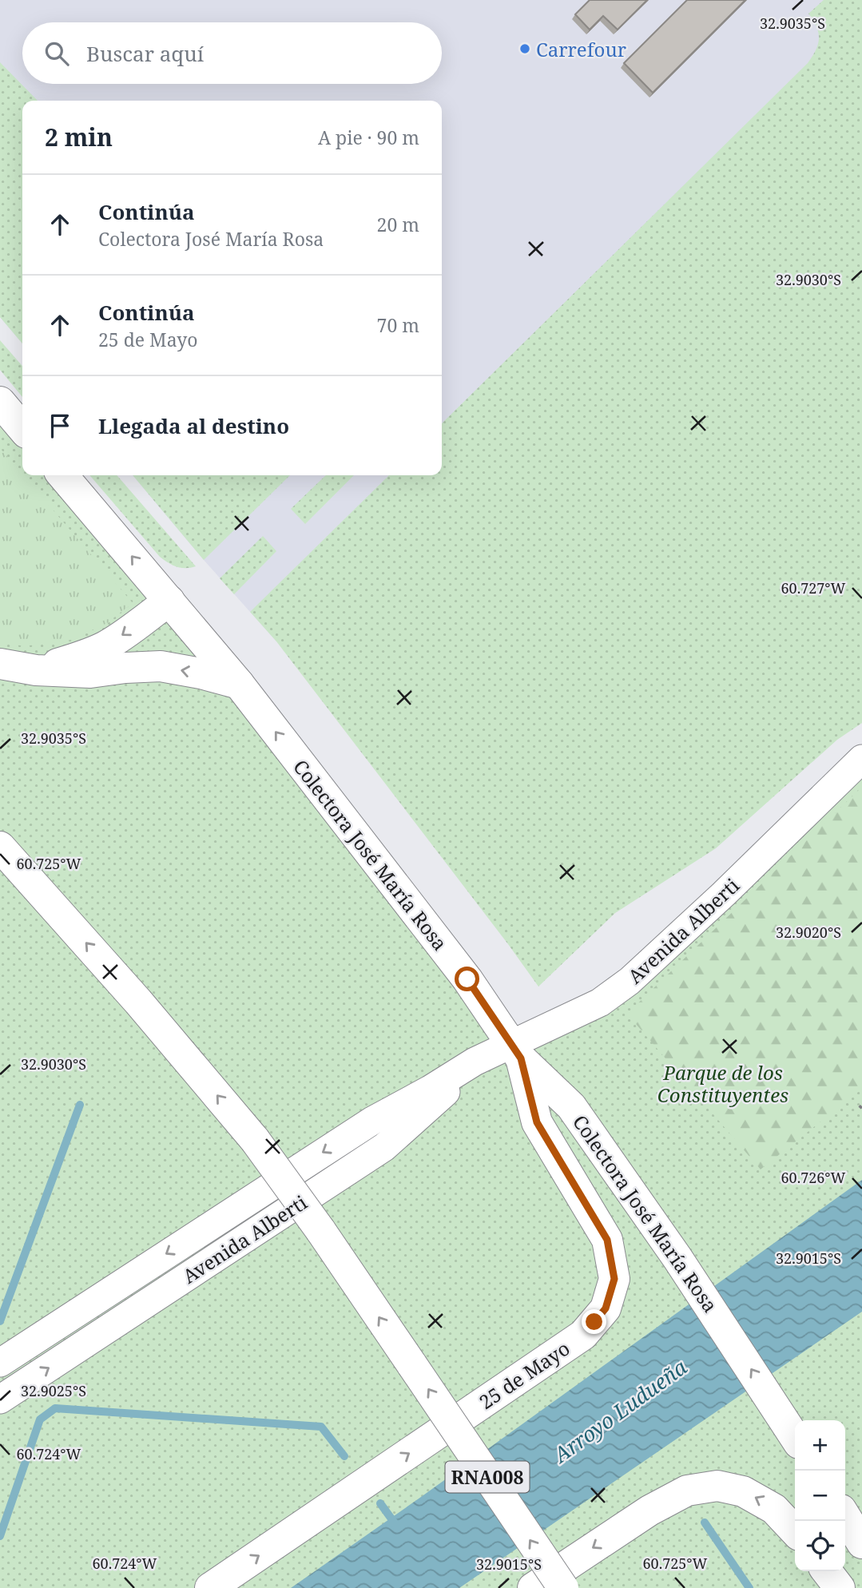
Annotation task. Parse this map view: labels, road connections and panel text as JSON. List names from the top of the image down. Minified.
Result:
{"streets":{"main road":["Colectora José María Rosa","25 de Mayo","RNA008"],"street":["Avenida Alberti"]},"crossings":[["Colectora José María Rosa","Avenida Alberti"],["Colectora José María Rosa","25 de Mayo"],["Avenida Alberti","25 de Mayo"]],"one_way":["25 de Mayo"],"water":["Arroyo Ludueña"],"parks":["Parque de los Constituyentes"],"places":["Carrefour"],"page":{"search":"Buscar aquí","heading":["2 min","A pie · 90 m"],"list":[["Continúa","Colectora José María Rosa","20 m"],["Continúa","25 de Mayo","70 m"],"Llegada al destino"],"map_buttons":["+","−"]},"coordinates":["32.9035°S","32.9030°S","60.727°W","60.725°W","32.9020°S","60.726°W","32.9015°S","32.9025°S","60.724°W"]}
